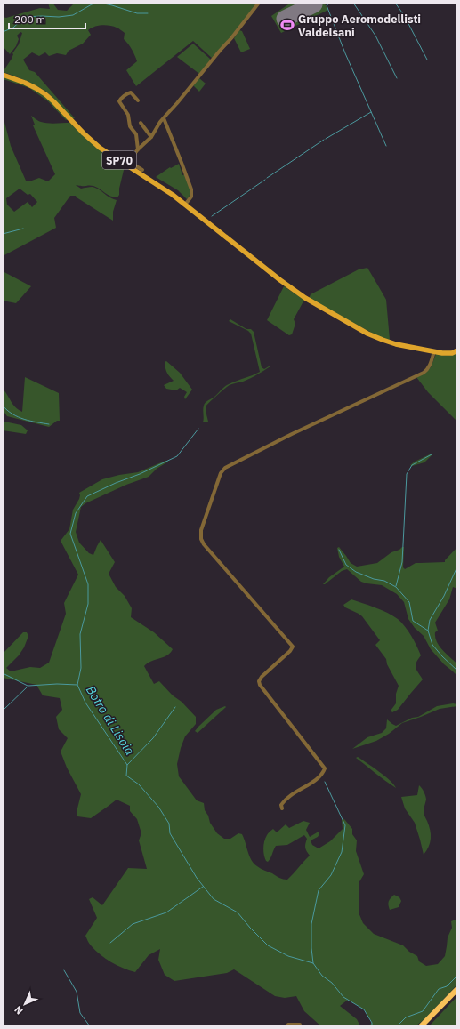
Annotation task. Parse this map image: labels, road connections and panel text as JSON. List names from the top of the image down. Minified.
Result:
{"streets":{"main road":["SP70"]},"water":["Botro di Lisoia"],"places":{"sports":["Gruppo Aeromodellisti Valdelsani"]},"scale_bar":"200 m","north":"bottom left"}
